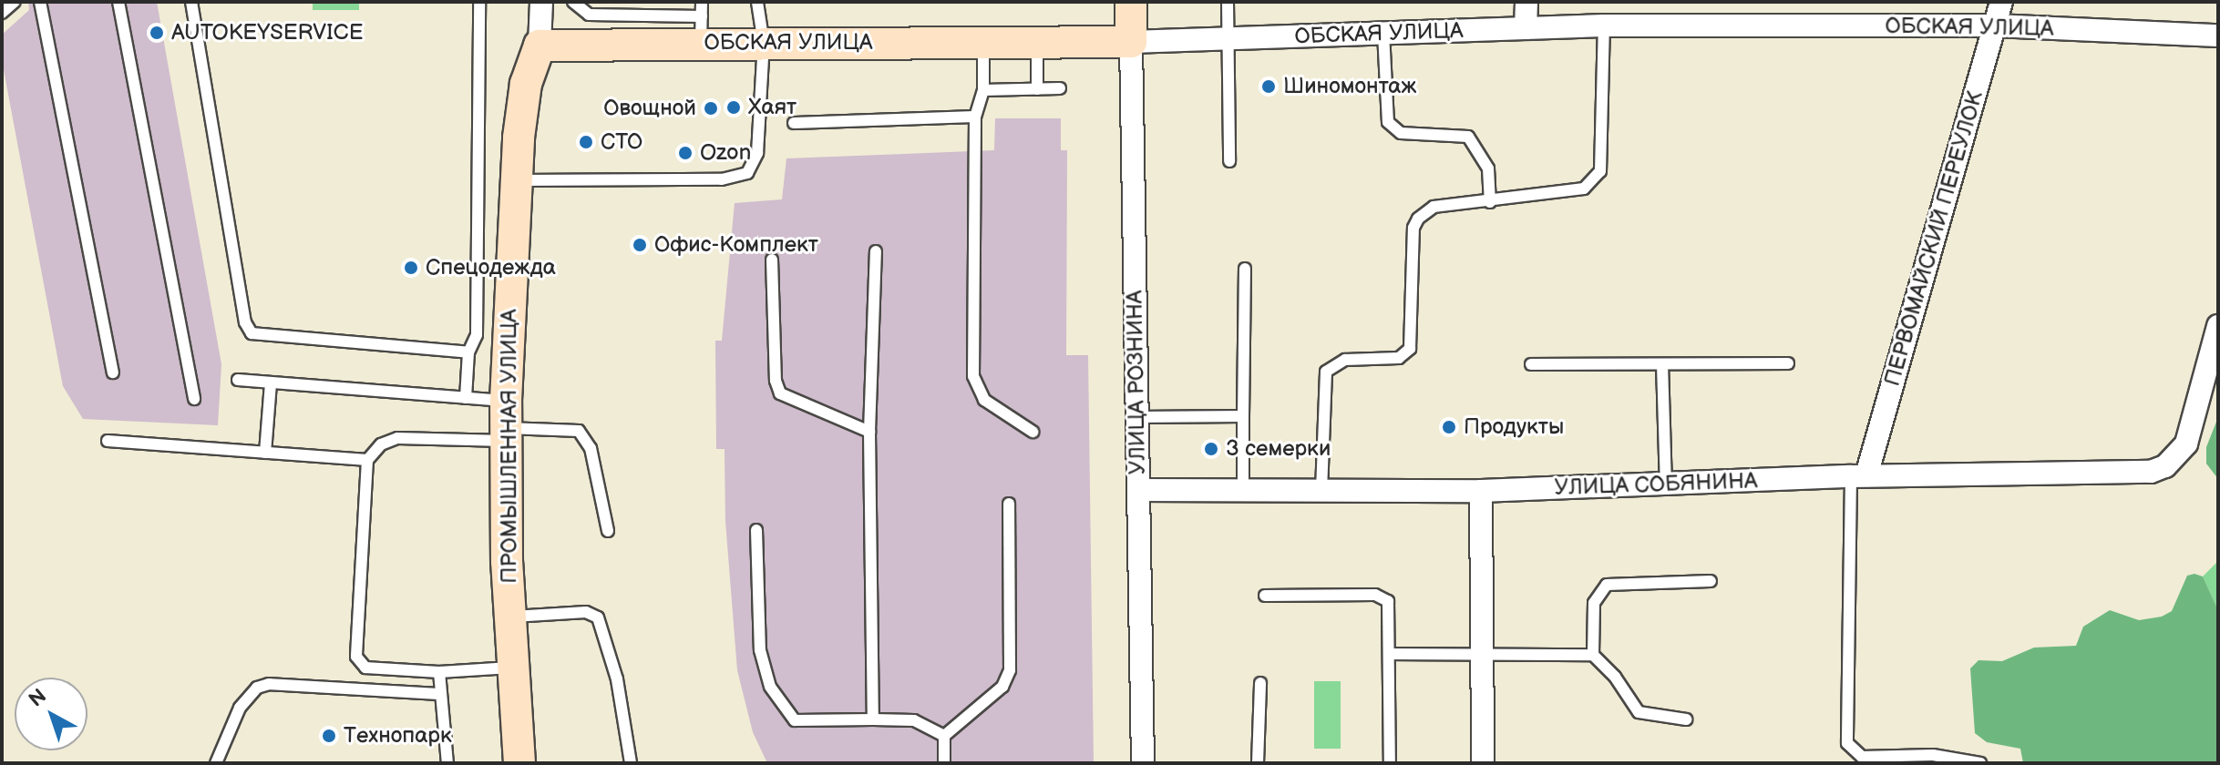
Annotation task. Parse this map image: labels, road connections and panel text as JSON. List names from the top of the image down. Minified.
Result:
{"streets":{"main road":["ОБСКАЯ УЛИЦА","УЛИЦА РОЗНИНА","ПРОМЫШЛЕННАЯ УЛИЦА"],"street":["ПЕРВОМАЙСКИЙ ПЕРЕУЛОК","УЛИЦА СОБЯНИНА"]},"crossings":[["ОБСКАЯ УЛИЦА","ПЕРВОМАЙСКИЙ ПЕРЕУЛОК"],["ОБСКАЯ УЛИЦА","УЛИЦА РОЗНИНА"],["ОБСКАЯ УЛИЦА","ПРОМЫШЛЕННАЯ УЛИЦА"],["ПЕРВОМАЙСКИЙ ПЕРЕУЛОК","УЛИЦА СОБЯНИНА"],["УЛИЦА РОЗНИНА","УЛИЦА СОБЯНИНА"]],"places":["AUTOKEYSERVICE","Шиномонтаж","Хаят","Овощной","СТО","Ozon","Офис-Комплект","Спецодежда","Продукты","3 семерки","Технопарк"],"north":"top left"}
